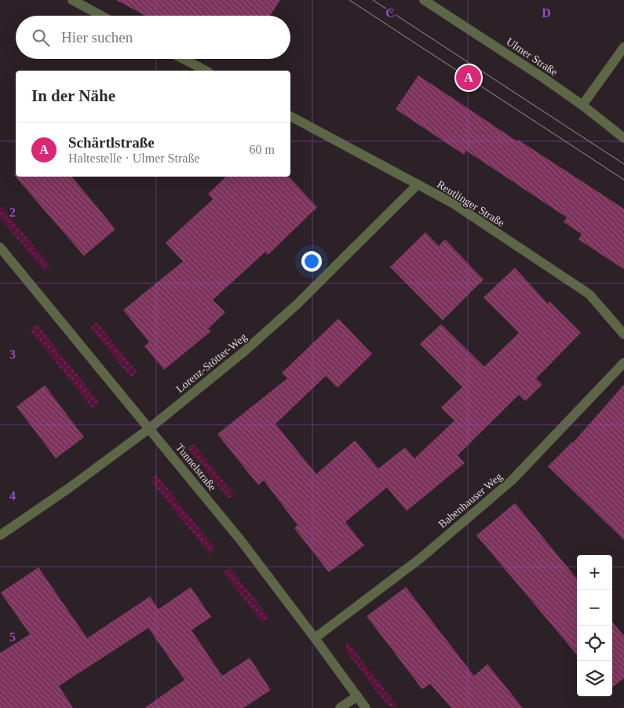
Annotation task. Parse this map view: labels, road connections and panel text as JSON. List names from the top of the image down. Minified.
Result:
{"streets":{"street":["Ulmer Straße","Reutlinger Straße","Lorenz-Stötter-Weg","Tunnelstraße","Babenhauser Weg"]},"crossings":[["Reutlinger Straße","Lorenz-Stötter-Weg"],["Lorenz-Stötter-Weg","Tunnelstraße"],["Tunnelstraße","Babenhauser Weg"]],"page":{"search":"Hier suchen","pins":"A","heading":"In der Nähe","list":[{"mark":"A","name":"Schärtlstraße","note":"Haltestelle · Ulmer Straße","value":"60 m"}],"map_buttons":["+","−"]},"grid":{"columns":["C","D"],"rows":["2","3","4","5"]}}
